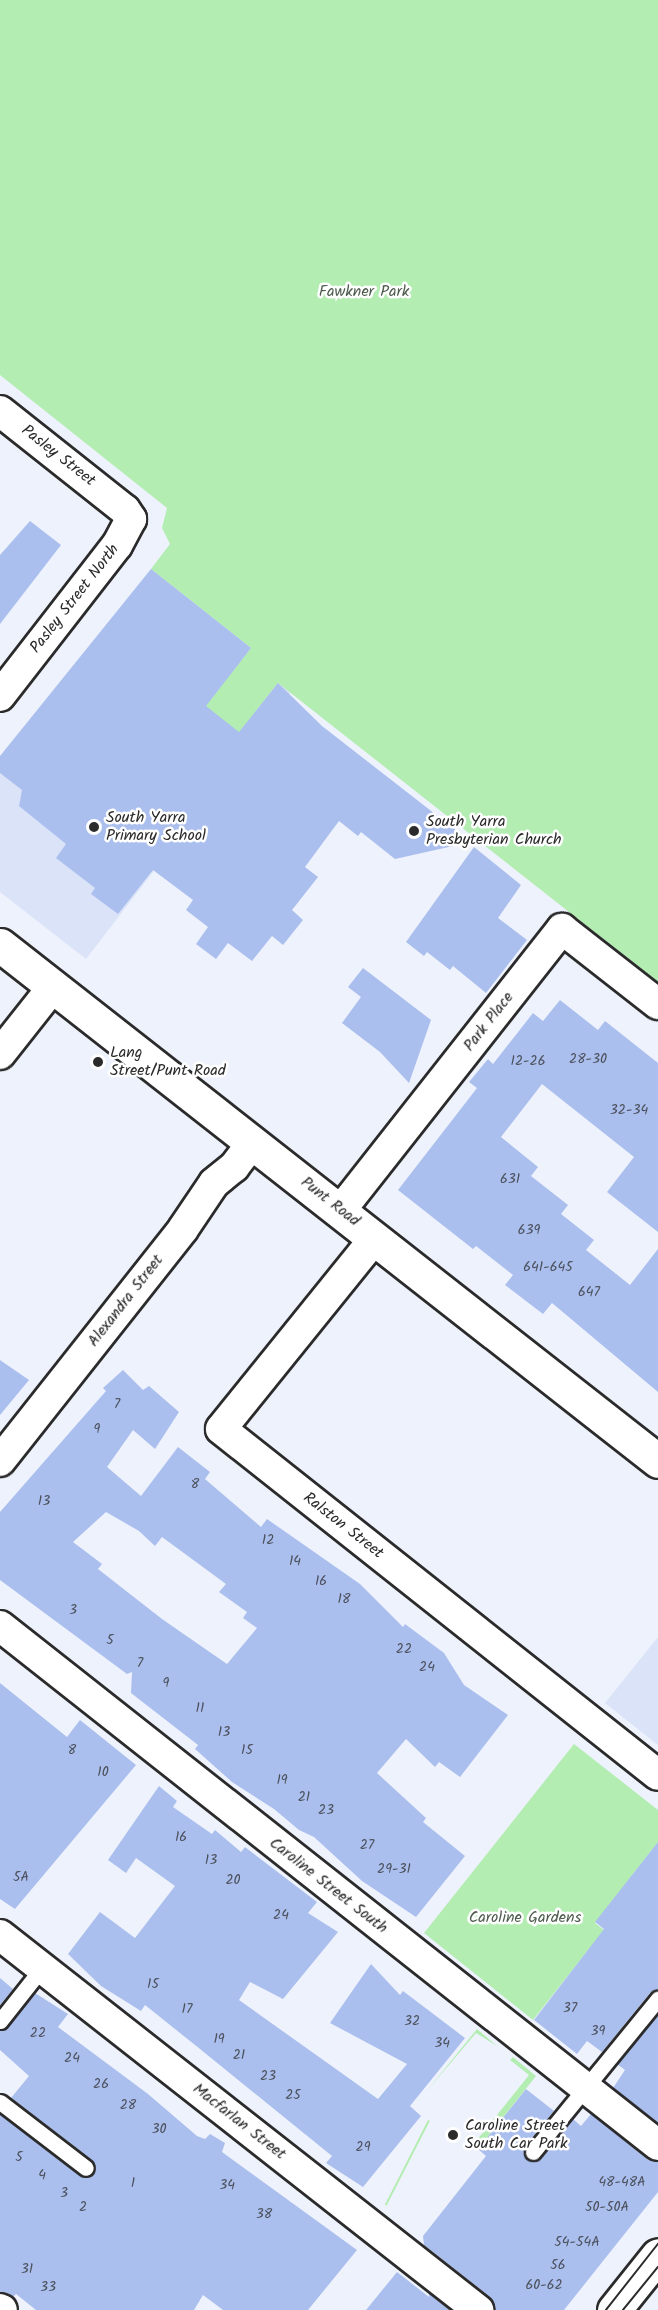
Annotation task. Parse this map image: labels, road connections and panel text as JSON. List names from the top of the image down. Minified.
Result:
{"streets":{"main road":["Punt Road"],"street":["Pasley Street","Pasley Street North","Park Place","Alexandra Street","Ralston Street","Caroline Street South","Macfarlan Street"]},"crossings":[["Pasley Street","Pasley Street North"],["Park Place","Punt Road"],["Punt Road","Alexandra Street"],["Punt Road","Ralston Street"]],"parks":["Fawkner Park","Caroline Gardens"],"places":["South Yarra Primary School","South Yarra Presbyterian Church","Lang Street/Punt Road","Caroline Street South Car Park"],"house_numbers":["28-30","12-26","32-34","631","639","641-645","647","7","9","8","13","12","14","16","18","3","5","22","7","24","9","11","13","8","15","10","19","21","23","16","27","13","29-31","5A","20","24","15","37","17","32","39","22","19","34","21","24","23","26","25","28","30","29","5","4","48-48A","1","34","3","2","50-50A","38","54-54A","56","31","60-62","33"]}
